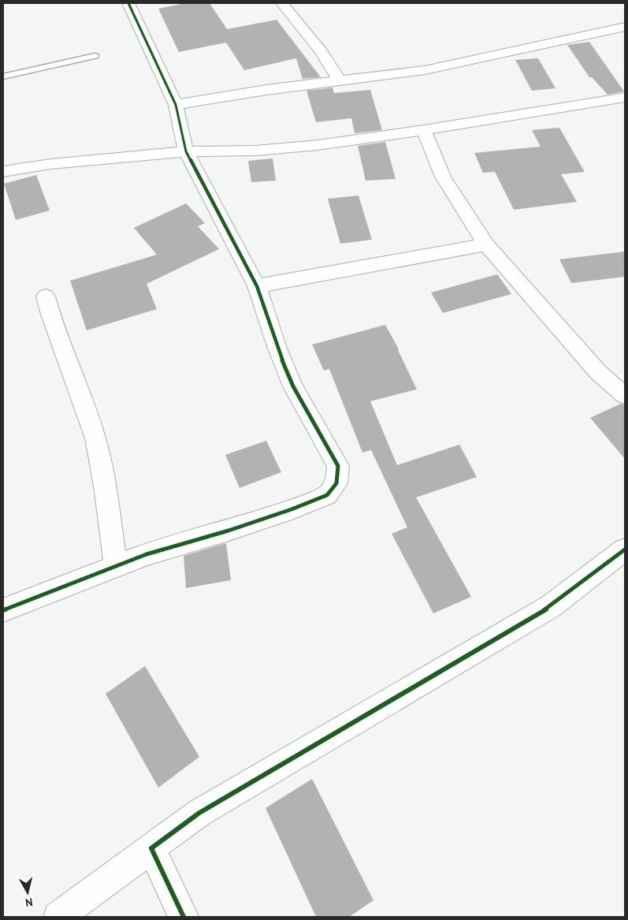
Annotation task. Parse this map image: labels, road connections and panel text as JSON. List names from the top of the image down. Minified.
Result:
{"north":"bottom"}
